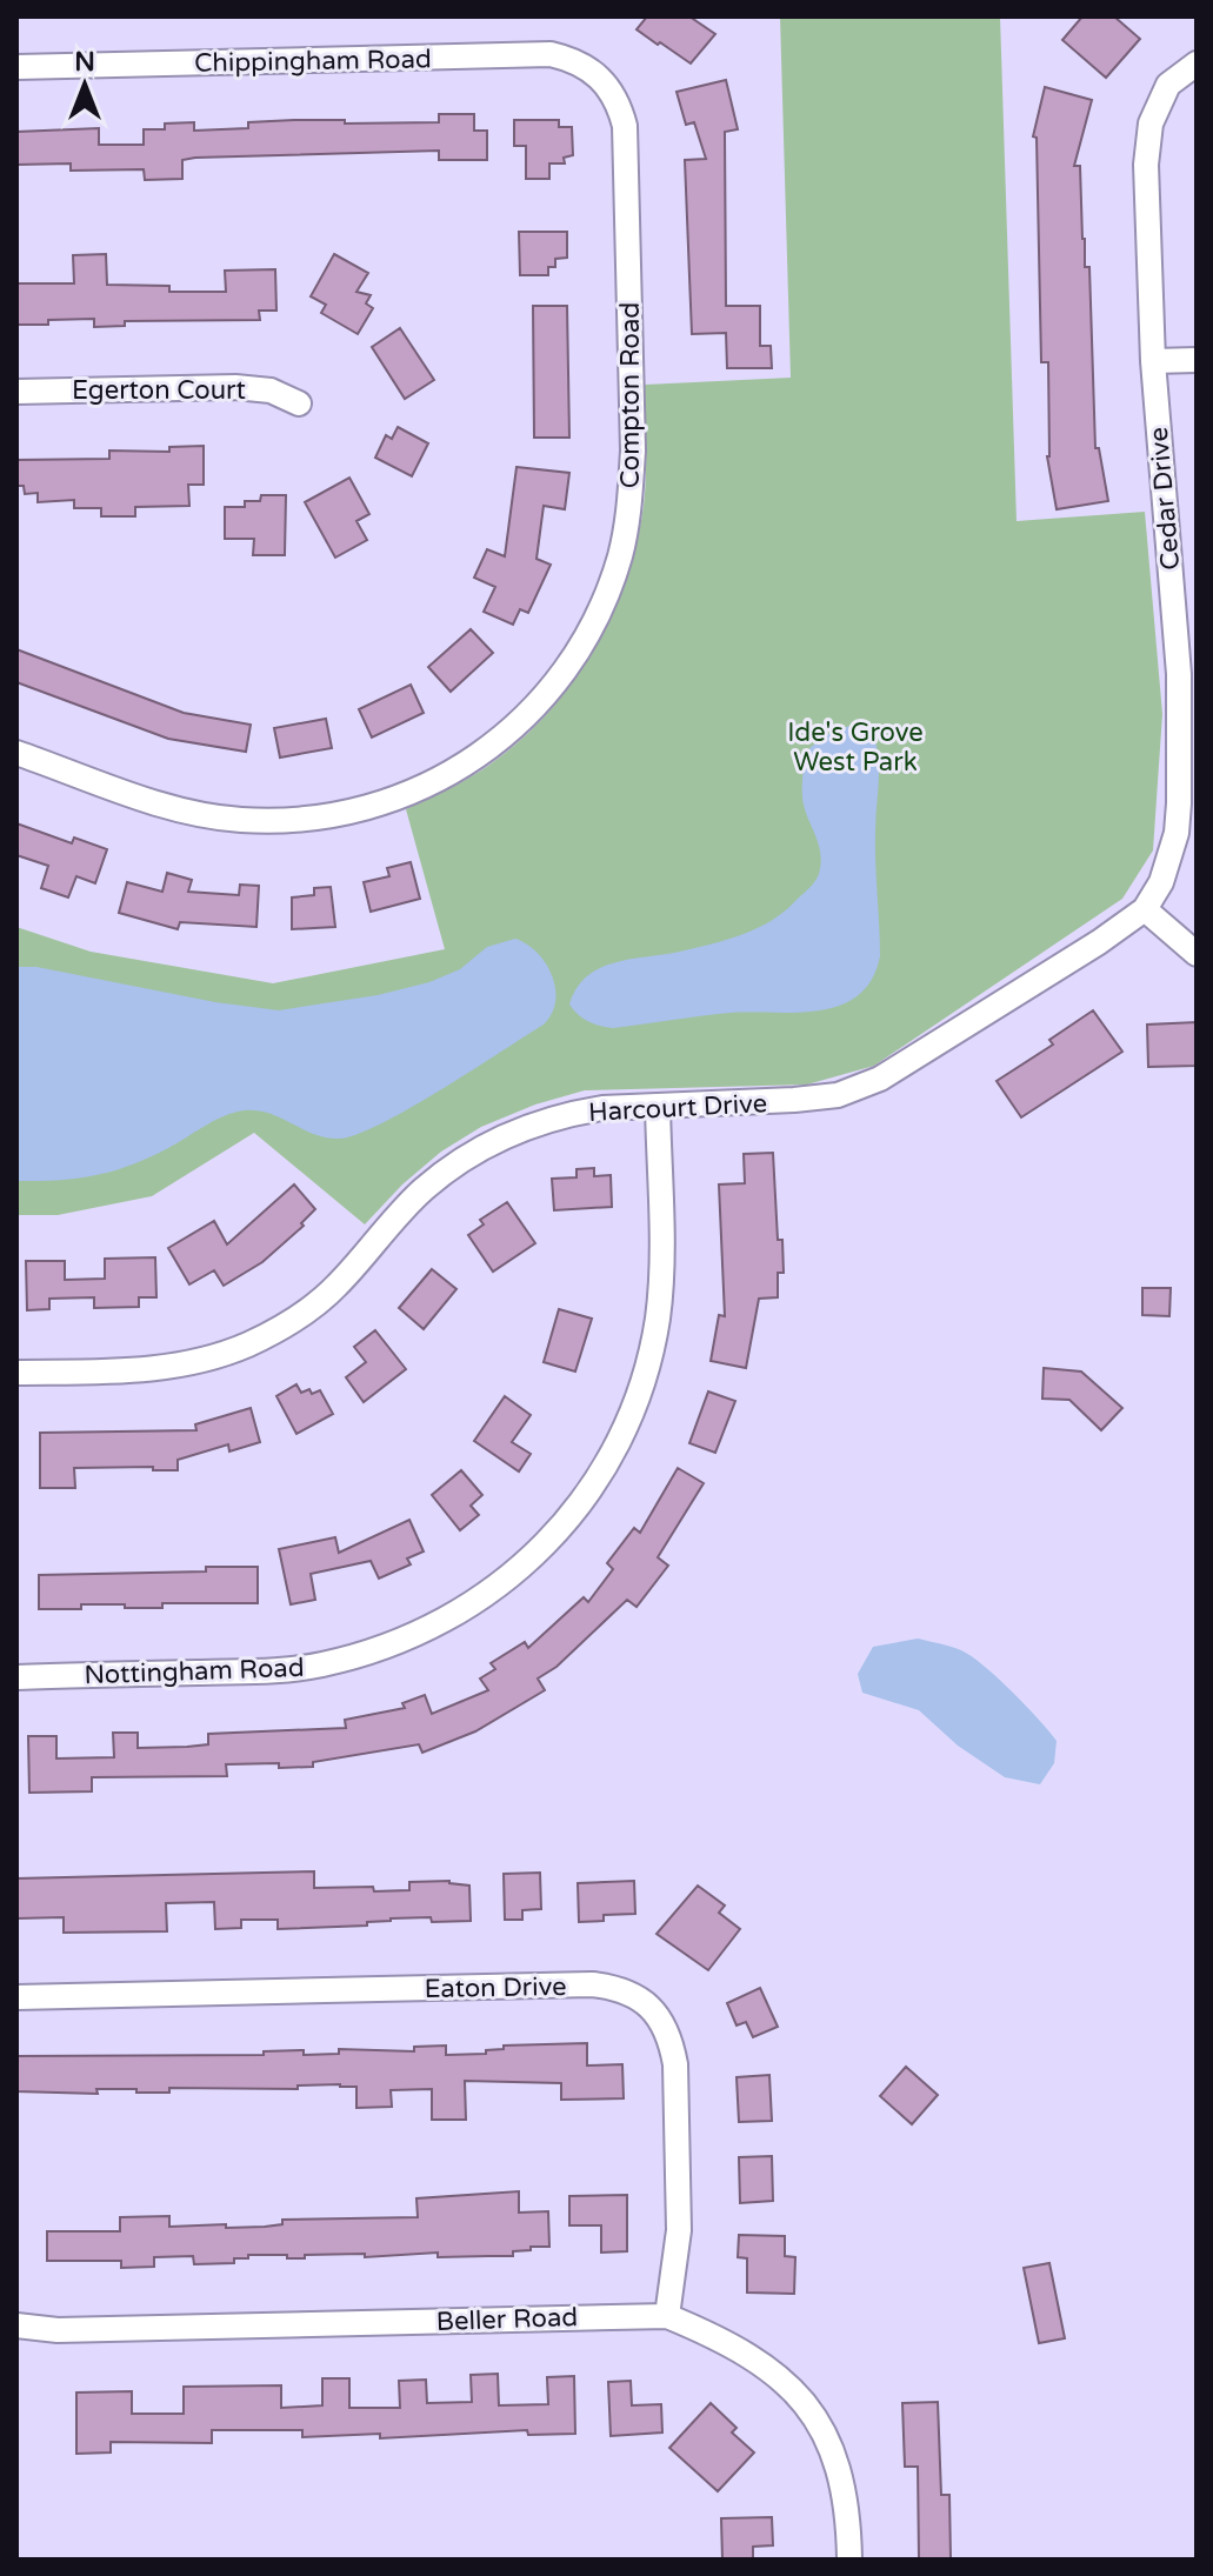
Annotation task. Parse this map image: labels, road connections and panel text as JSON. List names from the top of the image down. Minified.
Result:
{"streets":{"street":["Chippingham Road","Egerton Court","Compton Road","Cedar Drive","Harcourt Drive","Nottingham Road","Eaton Drive","Beller Road"]},"crossings":[["Chippingham Road","Compton Road"],["Cedar Drive","Harcourt Drive"],["Harcourt Drive","Nottingham Road"],["Eaton Drive","Beller Road"]],"parks":["Ide's Grove West Park"],"north":"top"}
